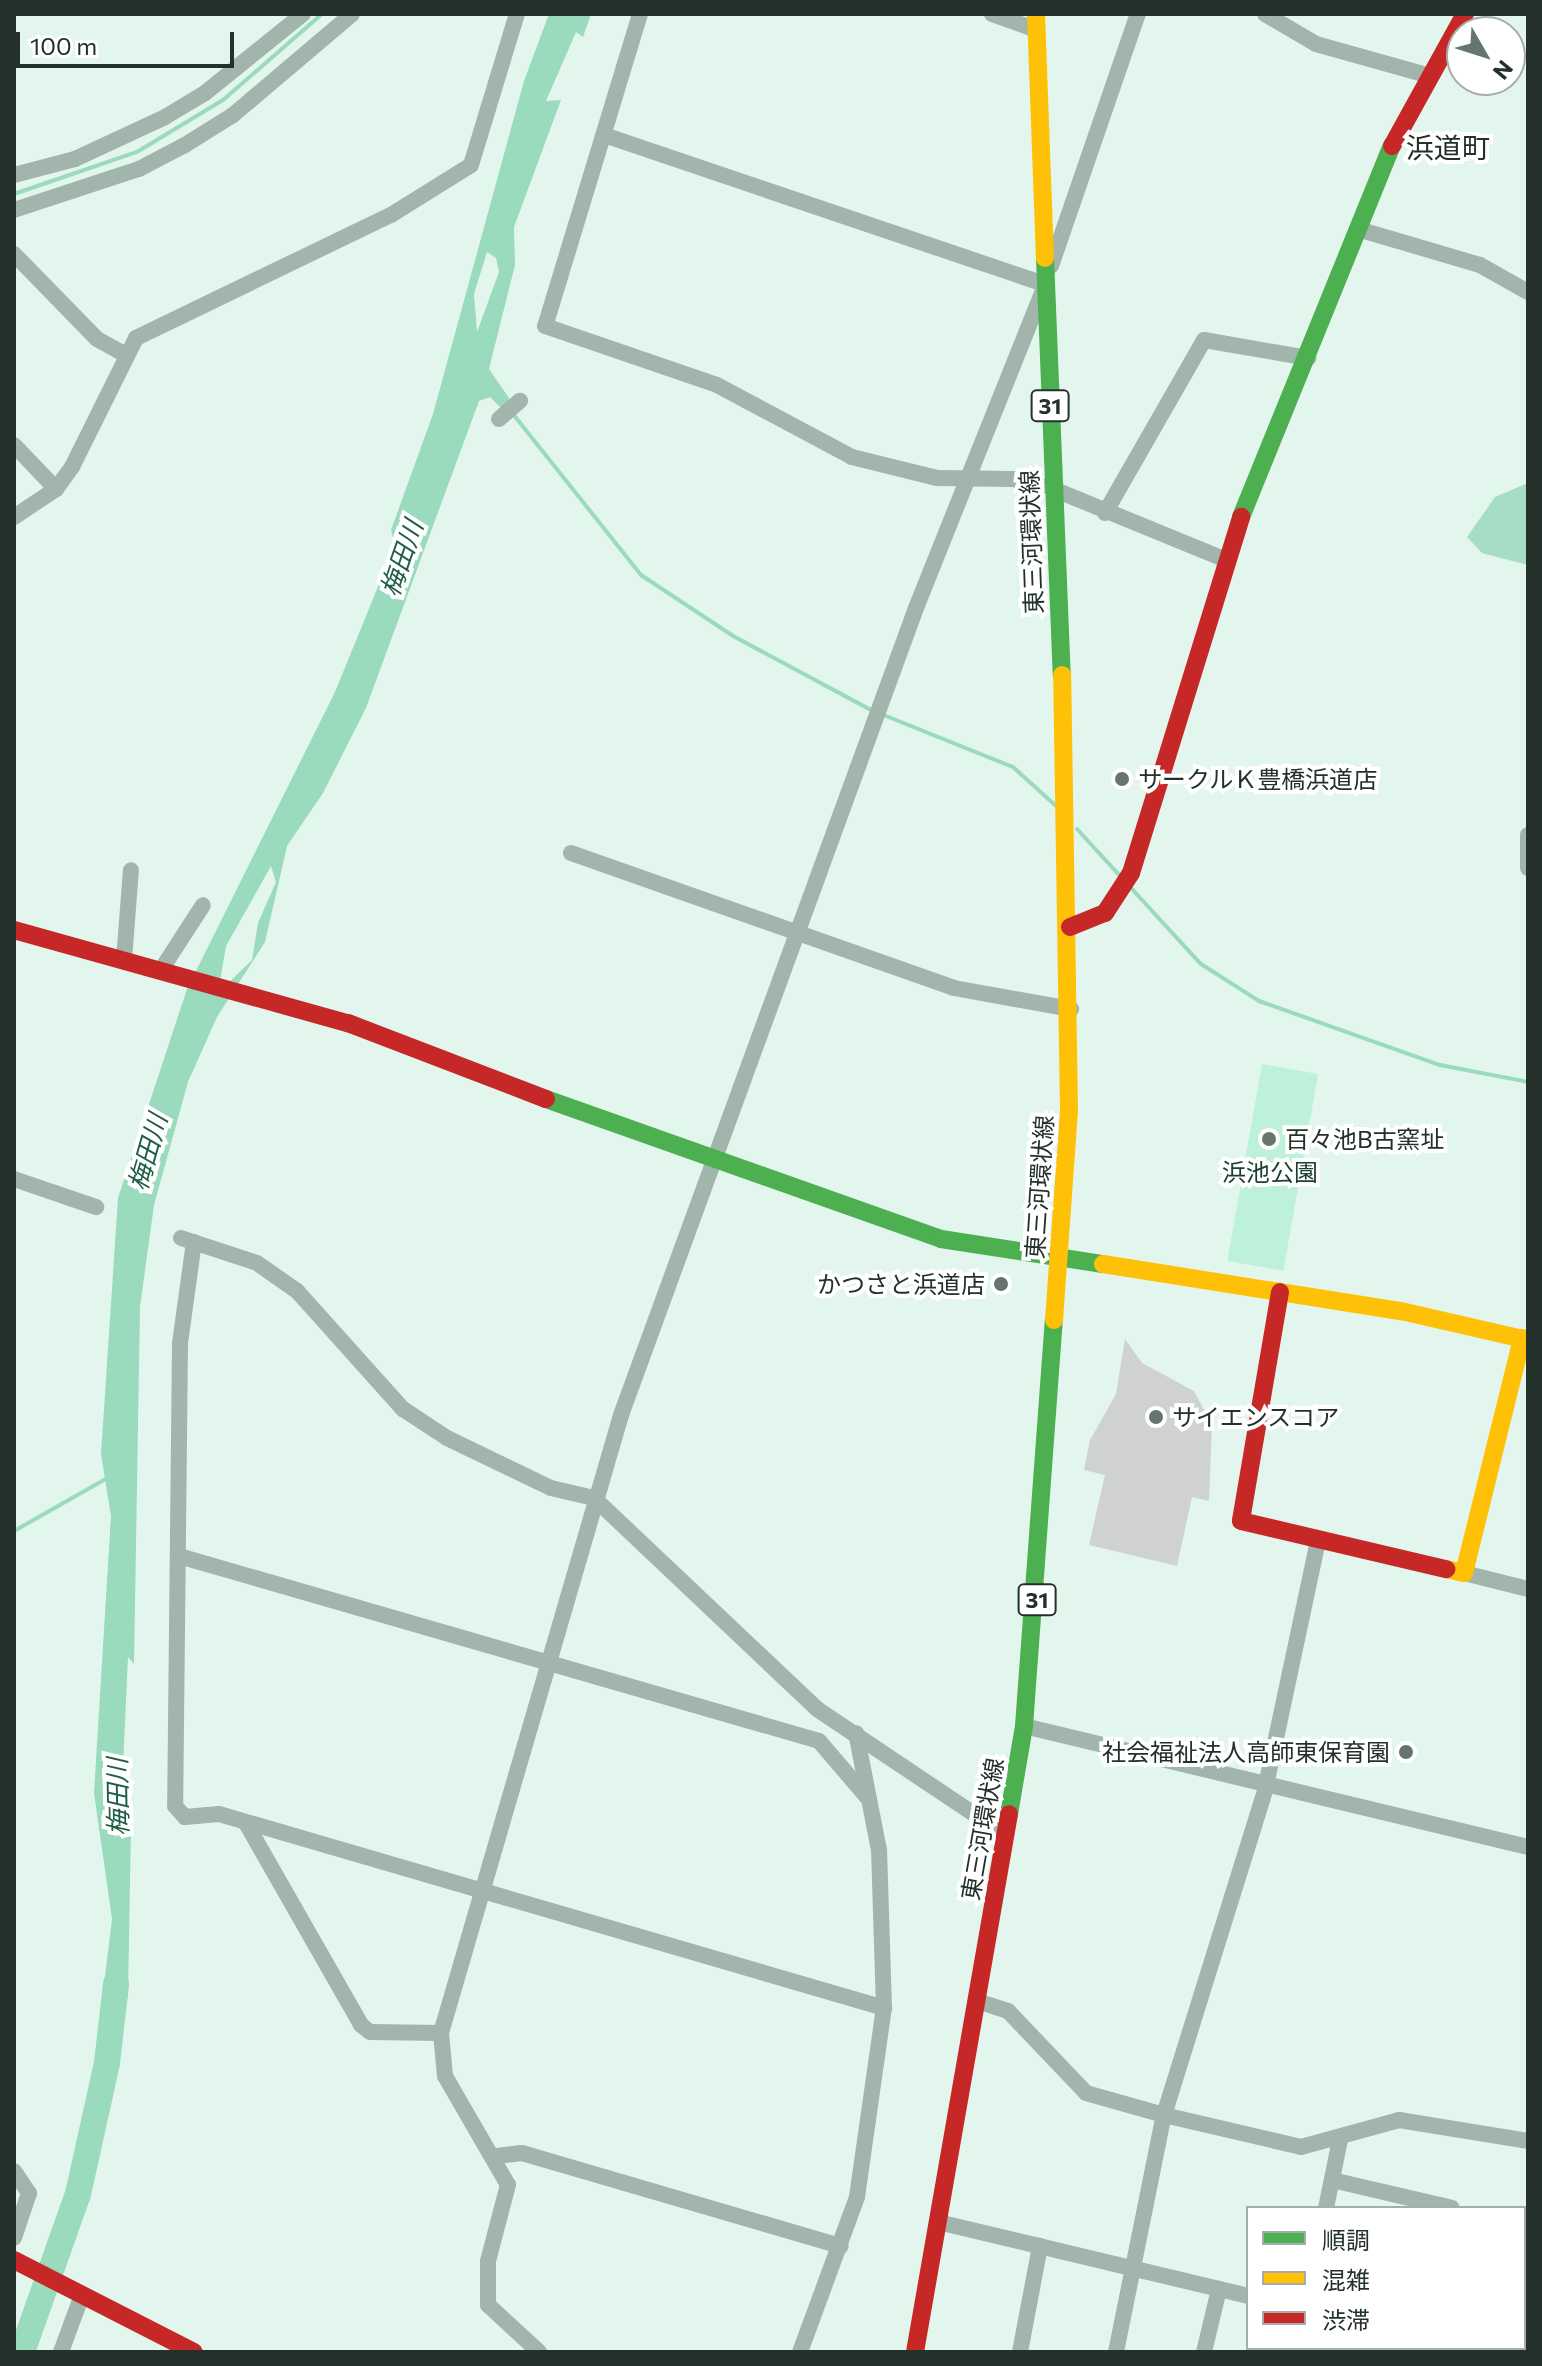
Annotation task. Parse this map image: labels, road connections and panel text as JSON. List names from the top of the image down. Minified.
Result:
{"streets":{"street":["31","東三河環状線"]},"districts":["浜道町"],"water":["梅田川"],"parks":["浜池公園"],"places":["サークルＫ豊橋浜道店","百々池B古窯址","かつさと浜道店","サイエンスコア","社会福祉法人高師東保育園"],"legend":["順調","混雑","渋滞"],"scale_bar":"100 m","north":"bottom right"}
